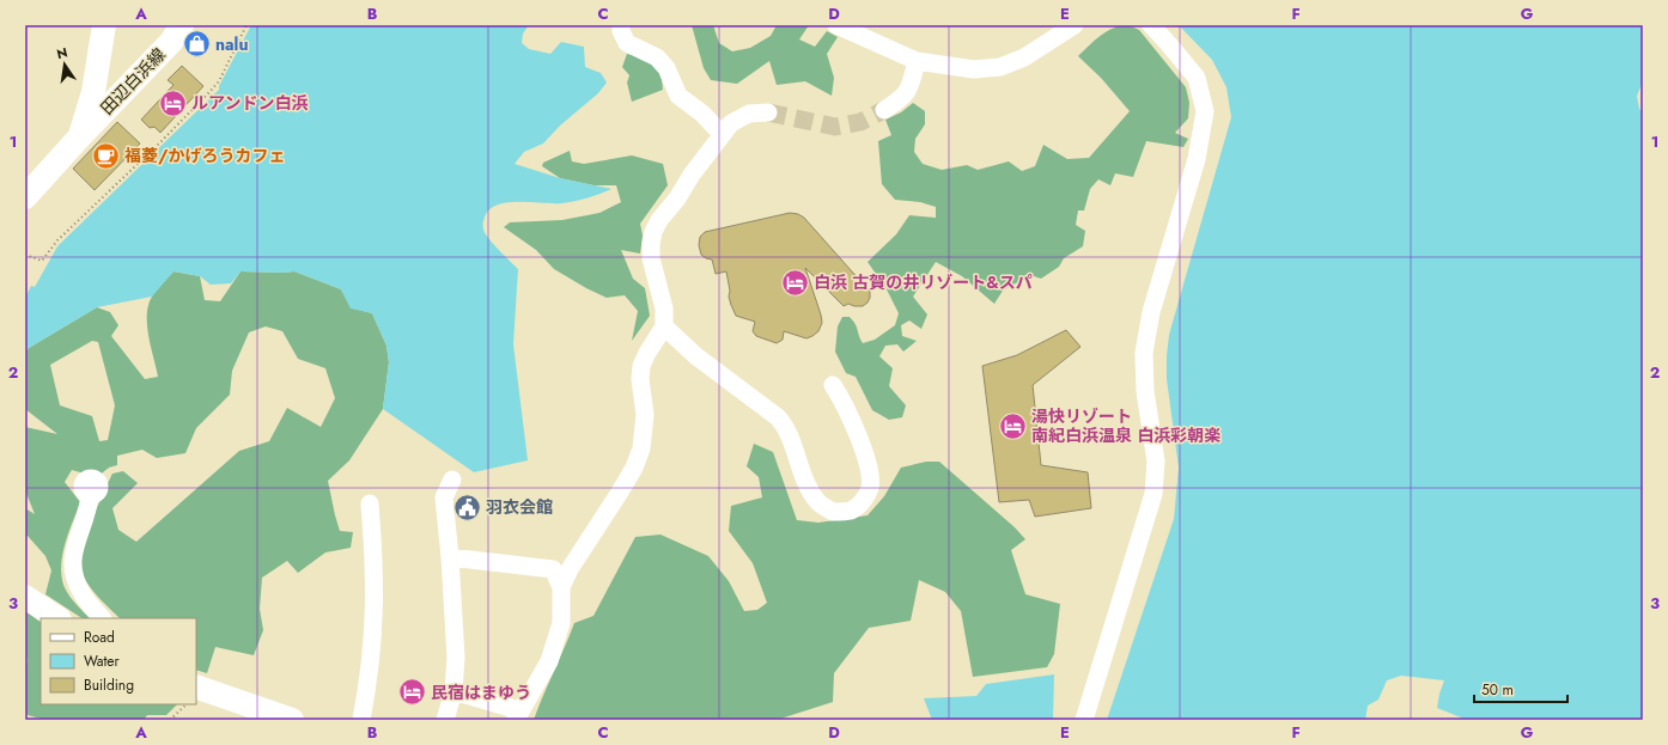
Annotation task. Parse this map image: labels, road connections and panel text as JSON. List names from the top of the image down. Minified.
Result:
{"streets":{"main road":["田辺白浜線"]},"places":{"shop":["nalu"],"hotel":["ルアンドン白浜","白浜 古賀の井リゾート&スパ","湯快リゾート 南紀白浜温泉 白浜彩朝楽","民宿はまゆう"],"cafe":["福菱/かげろうカフェ"],"public building":["羽衣会館"]},"legend":["Road","Water","Building"],"scale_bar":"50 m","north":"top","grid":{"columns":["A","B","C","D","E","F","G"],"rows":["1","2","3"]}}
